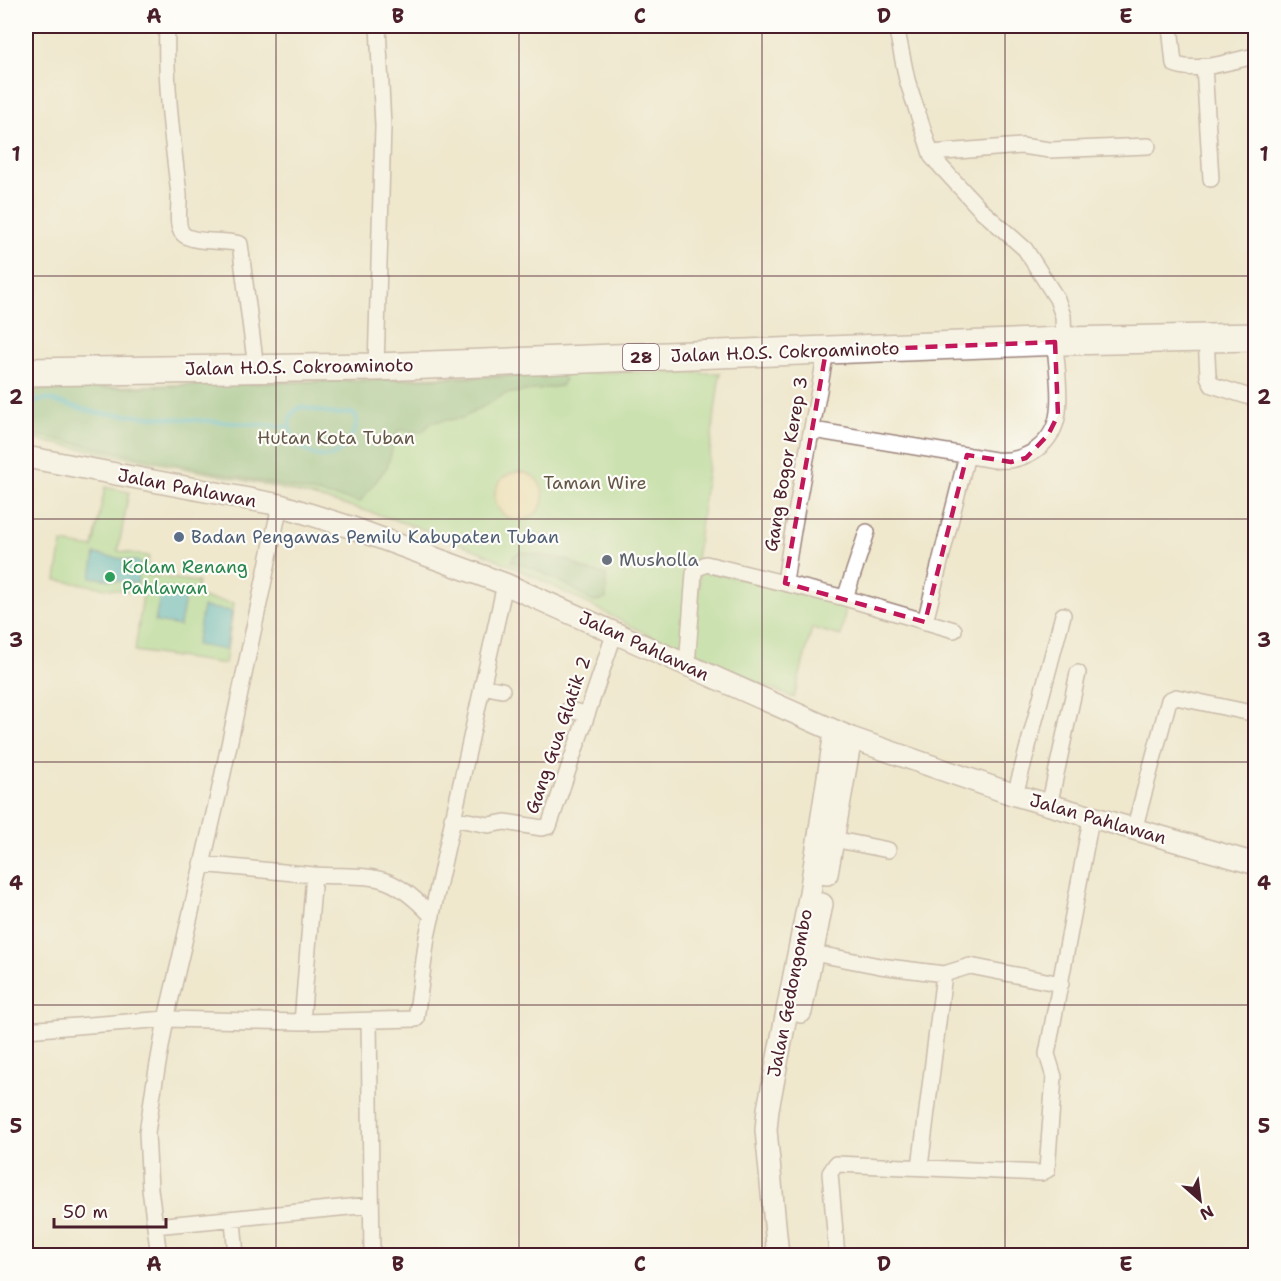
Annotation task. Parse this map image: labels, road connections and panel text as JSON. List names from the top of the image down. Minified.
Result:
{"streets":{"highway":["Jalan H.O.S. Cokroaminoto","28"],"main road":["Jalan Pahlawan","Jalan Gedongombo"],"street":["Gang Bogor Kerep 3","Gang Gua Glatik 2"]},"crossings":[["Jalan H.O.S. Cokroaminoto","Gang Bogor Kerep 3"],["Gang Bogor Kerep 3","Jalan Pahlawan"],["Jalan Pahlawan","Gang Gua Glatik 2"],["Jalan Pahlawan","Jalan Gedongombo"]],"parks":["Hutan Kota Tuban","Taman Wire"],"places":["Badan Pengawas Pemilu Kabupaten Tuban","Musholla","Kolam Renang Pahlawan"],"scale_bar":"50 m","north":"bottom right","grid":{"columns":["A","B","C","D","E"],"rows":["1","2","3","4","5"]}}
